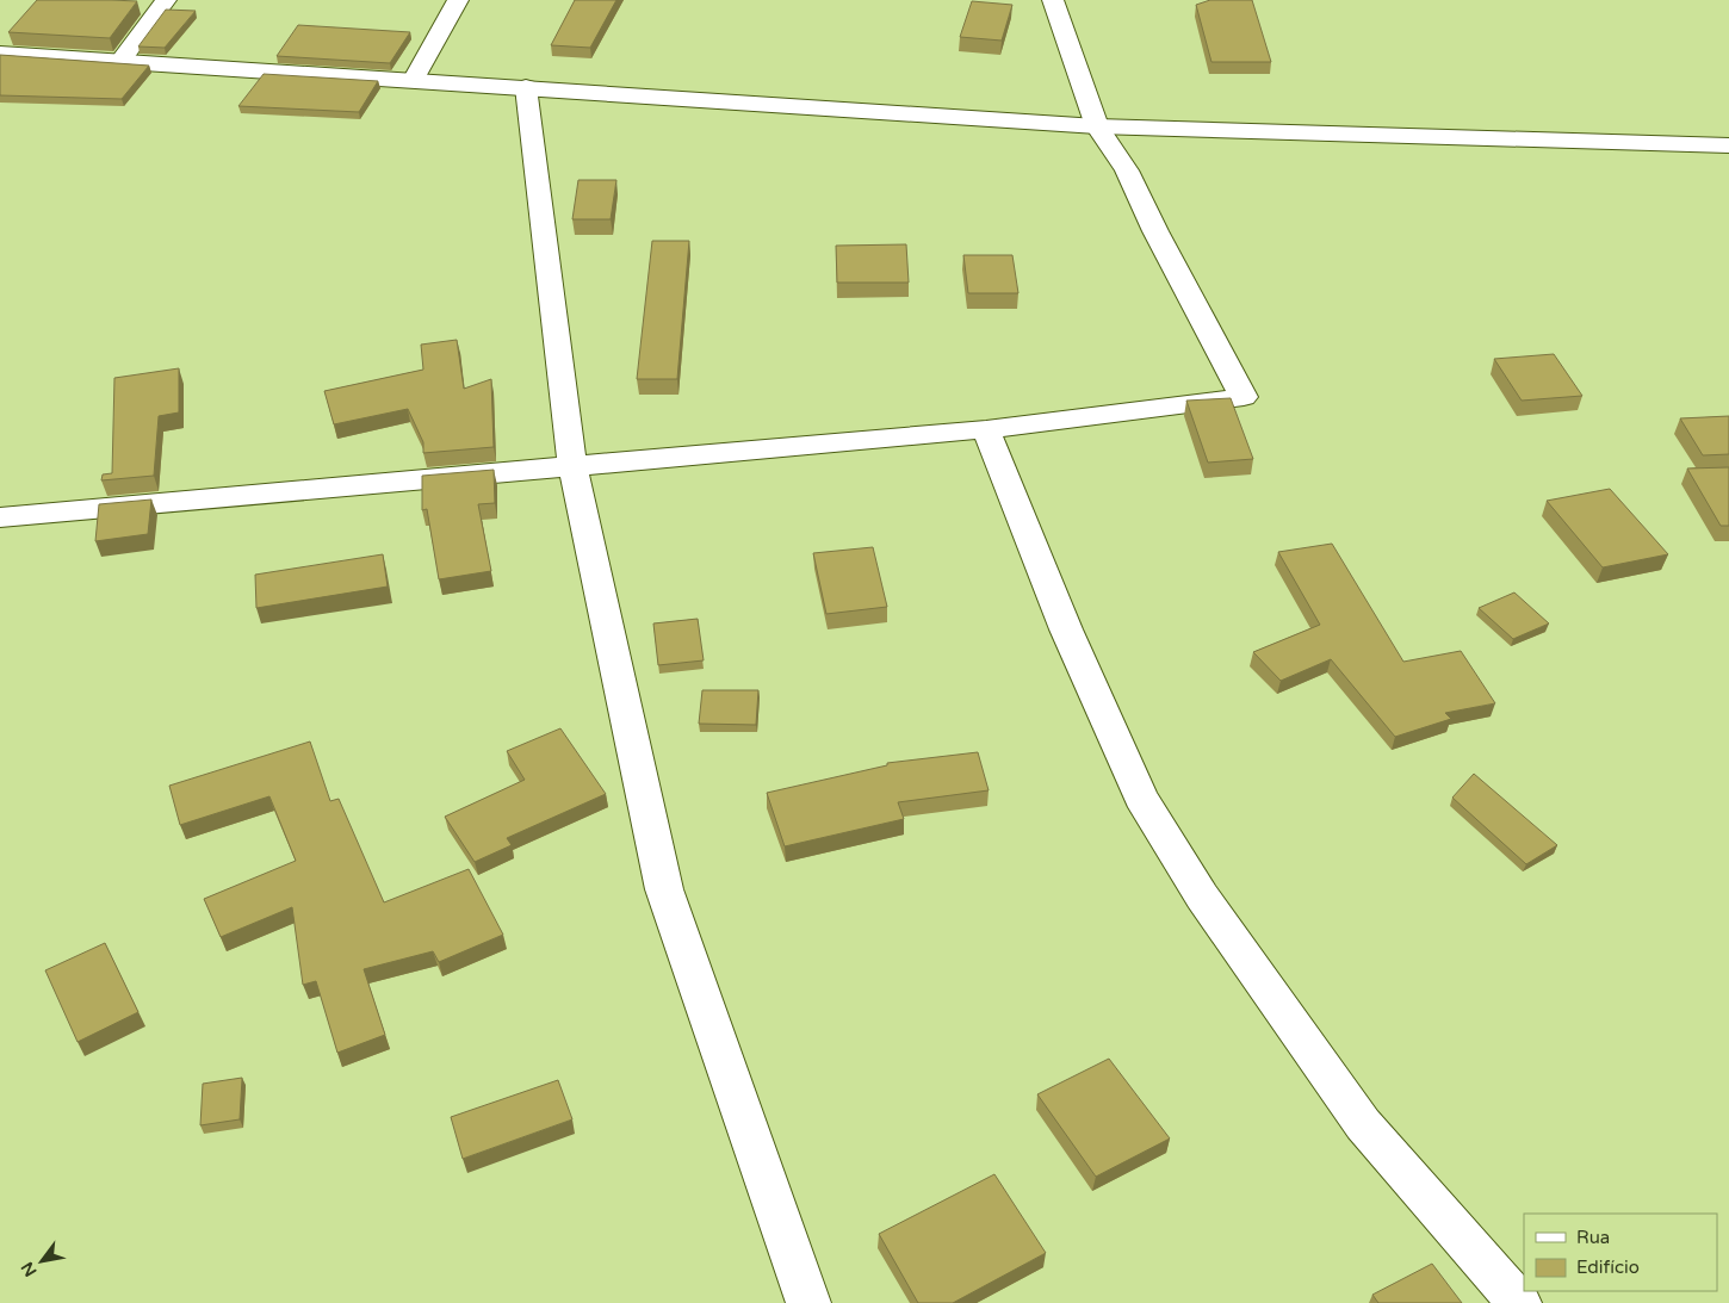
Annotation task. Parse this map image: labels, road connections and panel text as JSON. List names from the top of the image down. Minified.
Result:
{"legend":["Rua","Edifício"],"north":"bottom left"}
